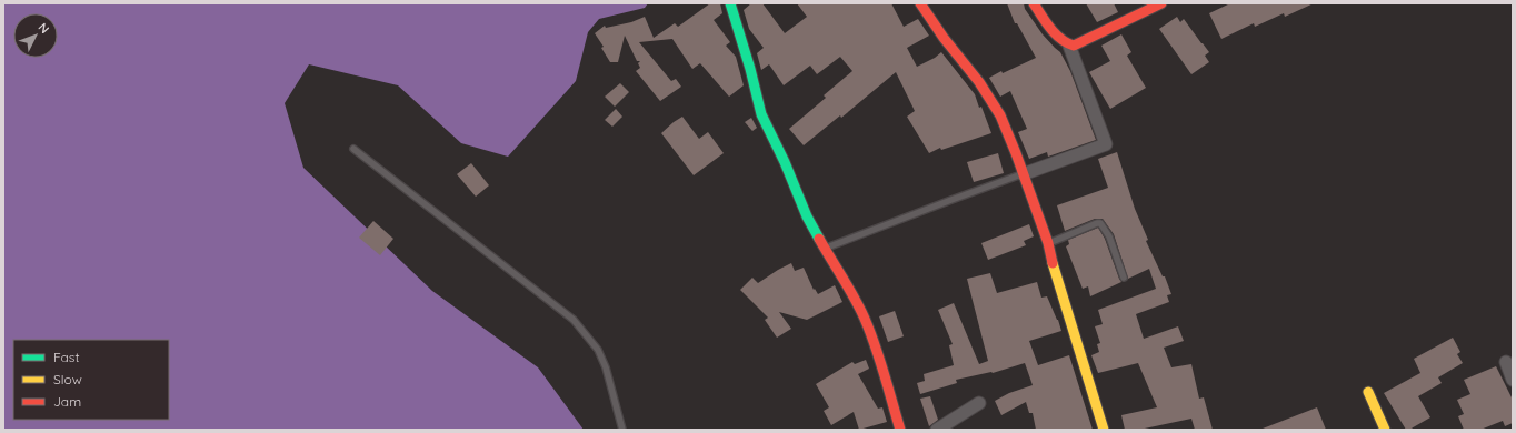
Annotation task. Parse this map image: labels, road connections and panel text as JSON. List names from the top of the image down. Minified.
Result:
{"legend":["Fast","Slow","Jam"],"north":"top right"}
